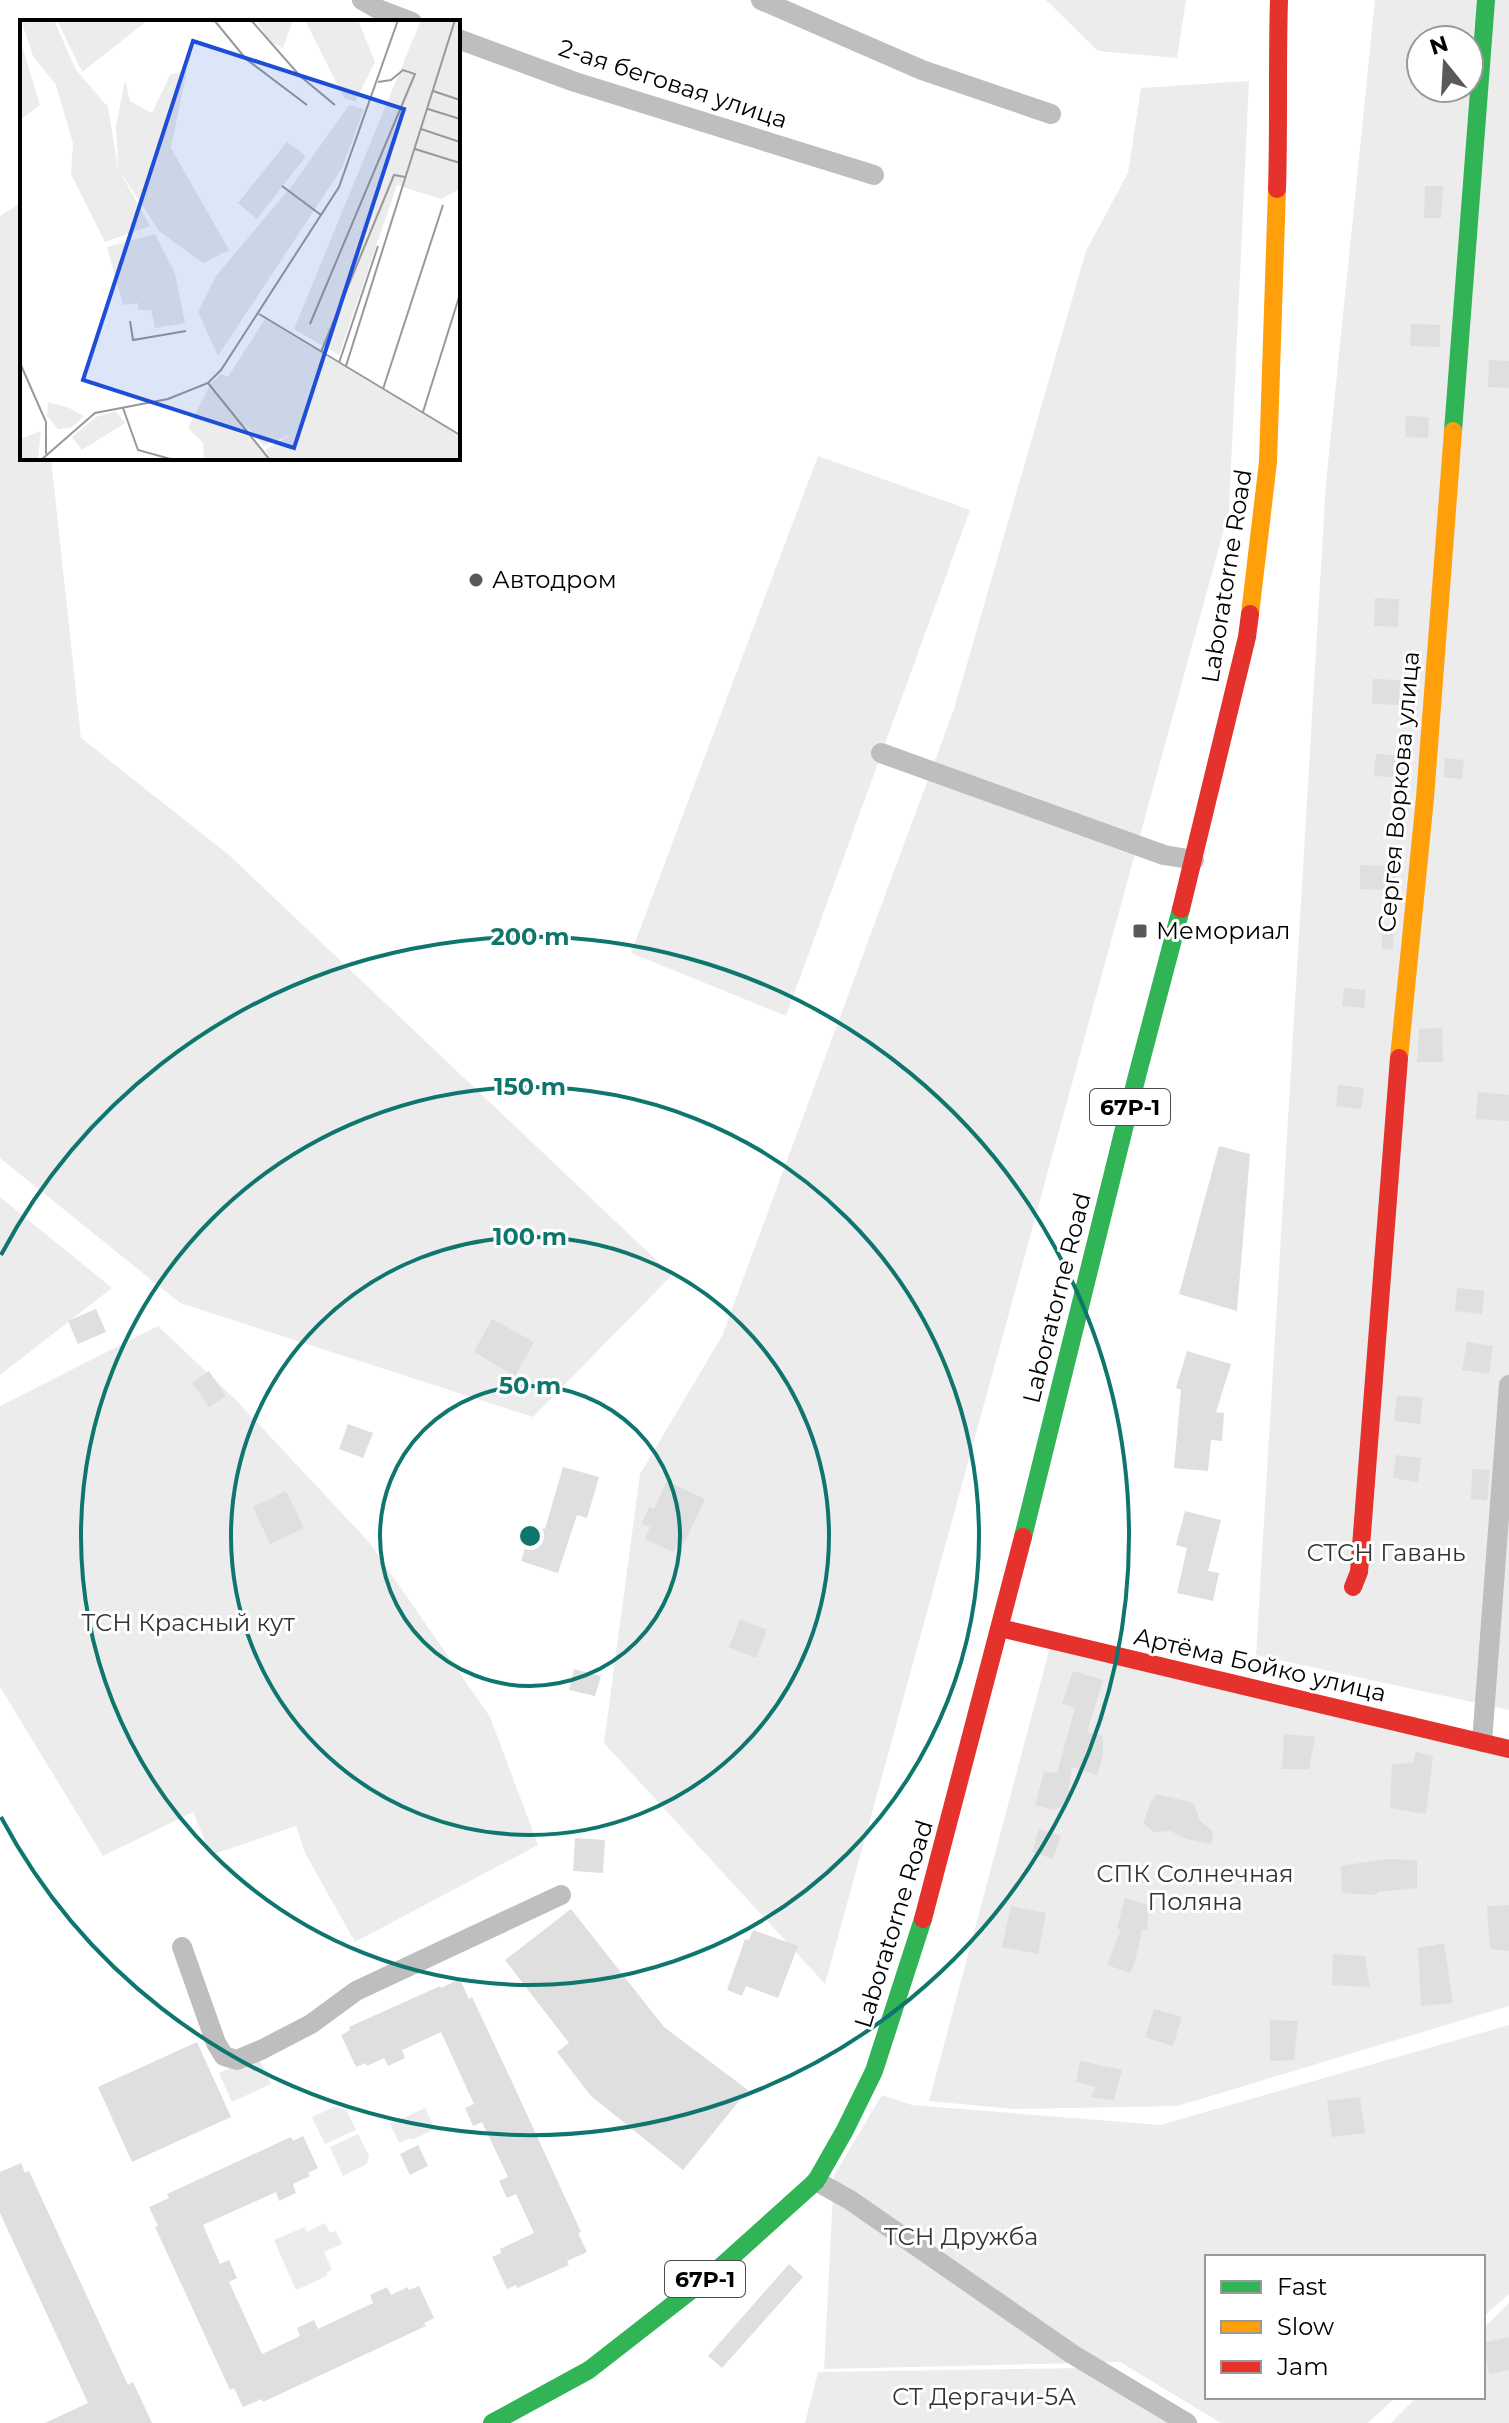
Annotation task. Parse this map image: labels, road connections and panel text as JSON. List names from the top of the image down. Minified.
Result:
{"streets":{"main road":["Laboratorne Road","Сергея Воркова улица","67Р-1","Артёма Бойко улица"],"street":["2-ая беговая улица"]},"crossings":[["Laboratorne Road","Артёма Бойко улица"]],"parks":["СТСН Гавань","ТСН Красный кут","СПК Солнечная Поляна","ТСН Дружба","СТ Дергачи-5А"],"places":{"other":["Автодром"],"transit":["Мемориал"]},"legend":["Fast","Slow","Jam"],"north":"top","rings":["200 m","150 m","100 m","50 m"]}
